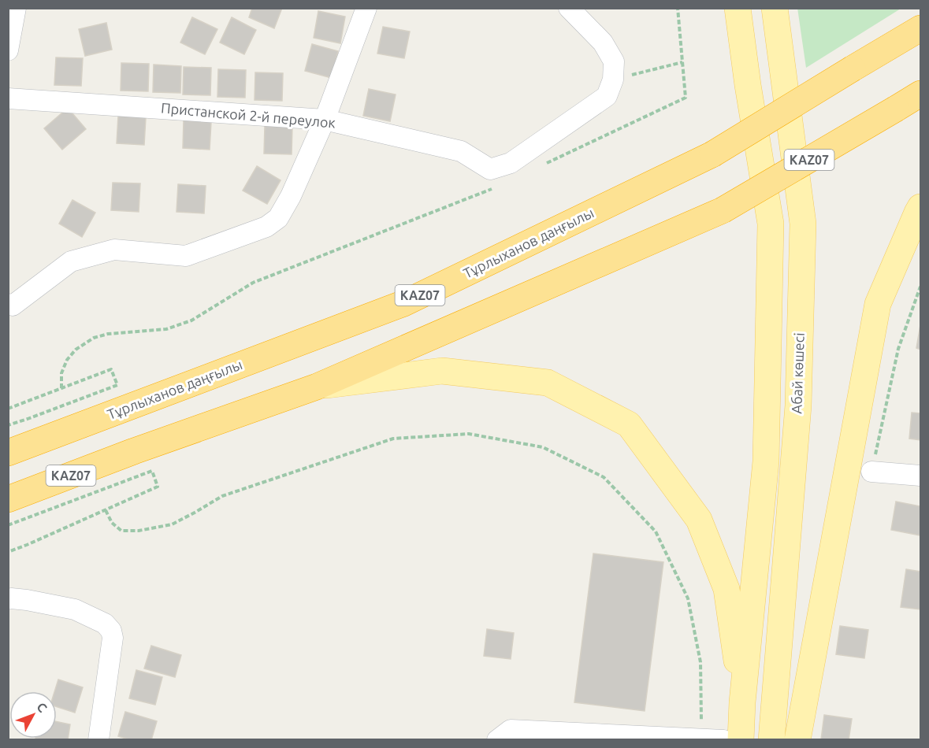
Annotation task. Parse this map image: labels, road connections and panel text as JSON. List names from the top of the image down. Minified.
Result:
{"streets":{"highway":["KAZ07","Тұрлыханов даңғылы"],"main road":["Абай көшесі"],"street":["Пристанской 2-й переулок"]},"north":"top right"}
